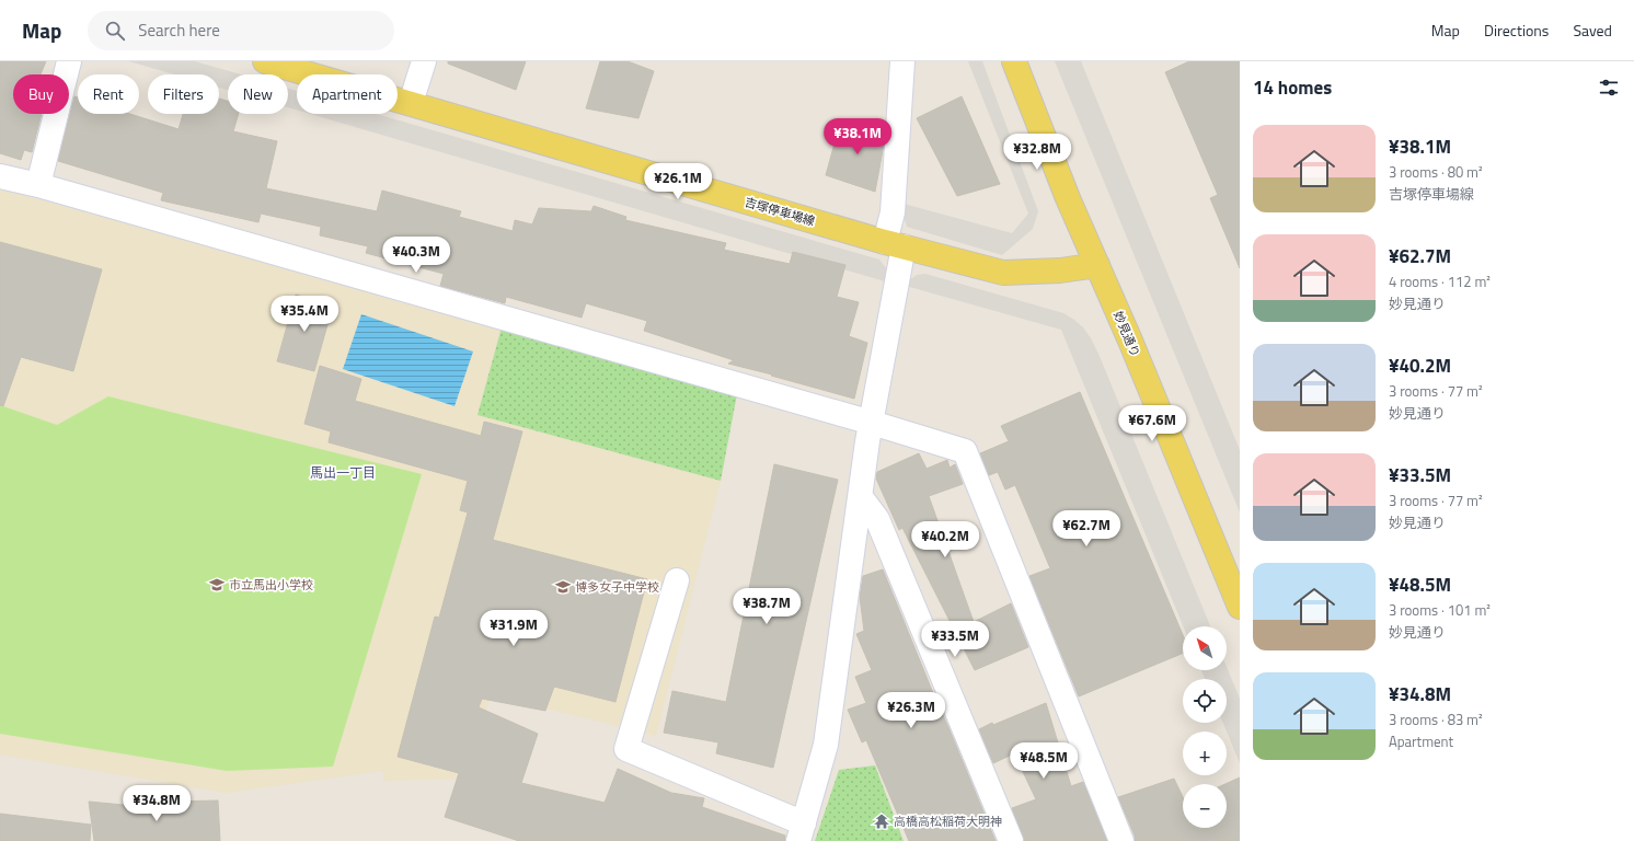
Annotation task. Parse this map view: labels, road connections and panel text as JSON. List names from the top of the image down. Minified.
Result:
{"streets":{"main road":["吉塚停車場線","妙見通り"]},"crossings":[["吉塚停車場線","妙見通り"]],"districts":["馬出一丁目"],"places":{"school or university":["市立馬出小学校","博多女子中学校"],"temple":["高橋高松稲荷大明神"]},"north":"top left","page":{"header":"Map","search":"Search here","nav":["Map","Directions","Saved"],"heading":"14 homes","chip":["Buy","Rent","Filters","New","Apartment"],"list":[{"name":"¥38.1M","note":"3 rooms · 80 m² · 吉塚停車場線"},{"name":"¥62.7M","note":"4 rooms · 112 m² · 妙見通り"},{"name":"¥40.2M","note":"3 rooms · 77 m² · 妙見通り"},{"name":"¥33.5M","note":"3 rooms · 77 m² · 妙見通り"},{"name":"¥48.5M","note":"3 rooms · 101 m² · 妙見通り"},{"name":"¥34.8M","note":"3 rooms · 83 m² · Apartment"}],"price":["¥38.1M","¥32.8M","¥26.1M","¥40.3M","¥35.4M","¥67.6M","¥62.7M","¥40.2M","¥38.7M","¥31.9M","¥33.5M","¥26.3M","¥48.5M","¥34.8M"],"map_buttons":["+","−"]}}
